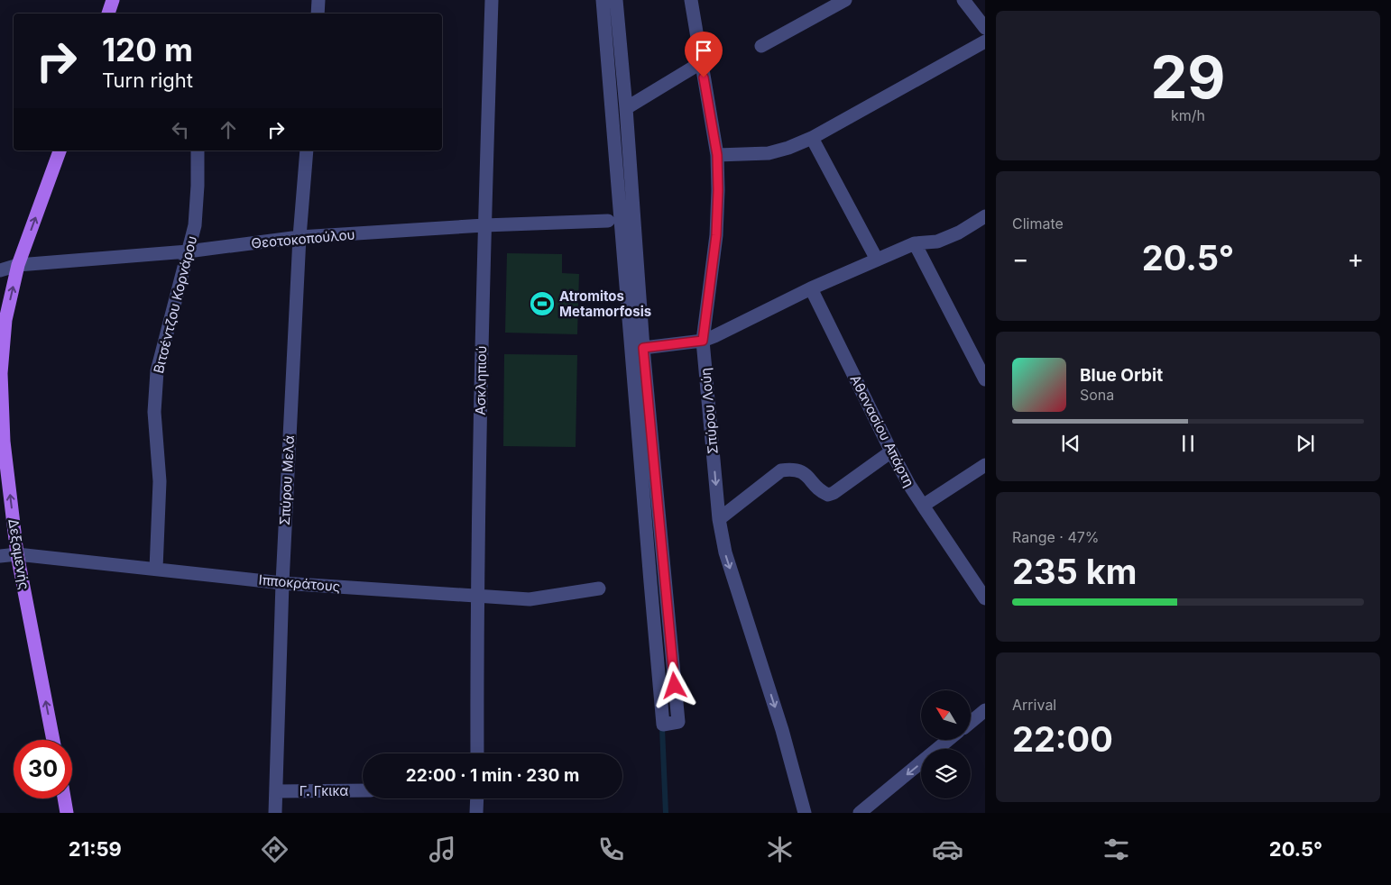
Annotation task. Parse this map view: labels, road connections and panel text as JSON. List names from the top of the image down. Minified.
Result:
{"streets":{"main road":["Δεξαμενής"],"street":["Θεοτοκοπούλου","Βιτσέντζου Κορνάρου","Ασκληπιού","Σπύρου Λούη","Αθανασίου Απάρτη","Σπύρου Μελά","Ιπποκράτους","Γ. Γκικα"]},"crossings":[["Θεοτοκοπούλου","Βιτσέντζου Κορνάρου"],["Θεοτοκοπούλου","Ασκληπιού"],["Θεοτοκοπούλου","Σπύρου Μελά"],["Θεοτοκοπούλου","Δεξαμενής"],["Βιτσέντζου Κορνάρου","Ιπποκράτους"],["Ασκληπιού","Ιπποκράτους"],["Σπύρου Μελά","Ιπποκράτους"],["Σπύρου Μελά","Γ. Γκικα"],["Δεξαμενής","Ιπποκράτους"]],"one_way":["Σπύρου Λούη","Δεξαμενής"],"places":{"sports":["Atromitos Metamorfosis"]},"north":"top left","page":{"tile":[["29","km/h"],"Climate",["Range · 47%","235 km"],["Arrival","22:00"]],"turn":["120 m","Turn right"],"heat":["−","20.5°","+"],"song":["Blue Orbit","Sona"],"limit":"30","trip":"22:00 · 1 min · 230 m","tabs":["21:59","20.5°"]}}
